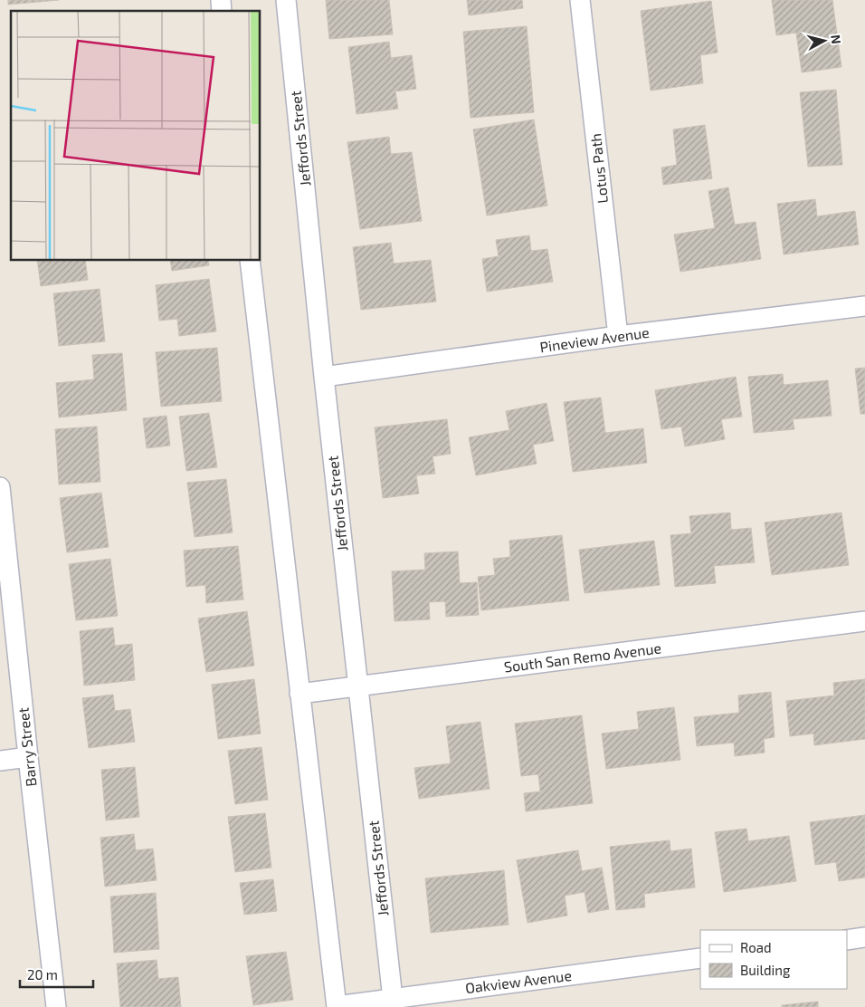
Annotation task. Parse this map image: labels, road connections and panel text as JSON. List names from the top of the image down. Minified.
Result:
{"streets":{"street":["Jeffords Street","Lotus Path","Pineview Avenue","South San Remo Avenue","Barry Street","Oakview Avenue"]},"crossings":[["Jeffords Street","Pineview Avenue"],["Jeffords Street","South San Remo Avenue"],["Jeffords Street","Oakview Avenue"],["Lotus Path","Pineview Avenue"]],"legend":["Road","Building"],"scale_bar":"20 m","north":"right"}
